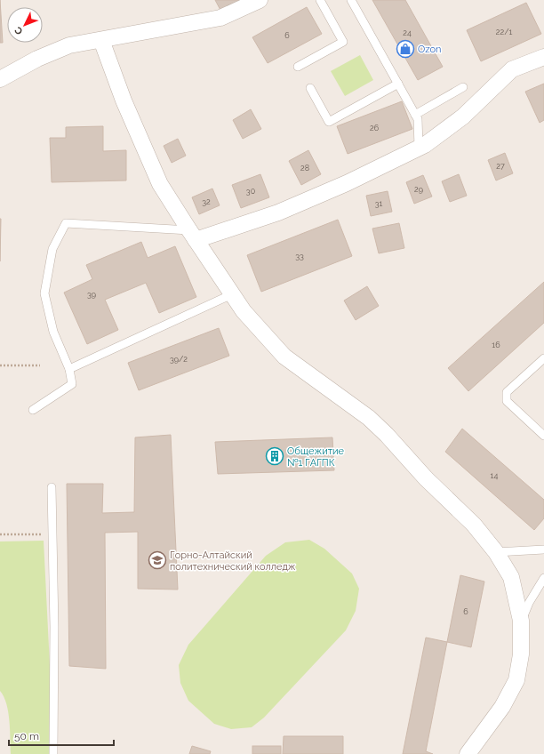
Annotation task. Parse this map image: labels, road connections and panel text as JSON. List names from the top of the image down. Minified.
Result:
{"places":{"shop":["Ozon"],"building":["Общежитие №1 ГАГПК"],"school or university":["Горно-Алтайский политехнический колледж"]},"house_numbers":["22/1","24","6","26","27","28","29","30","32","31","33","39","16","39/2","14","6"],"scale_bar":"50 m","north":"bottom left"}
